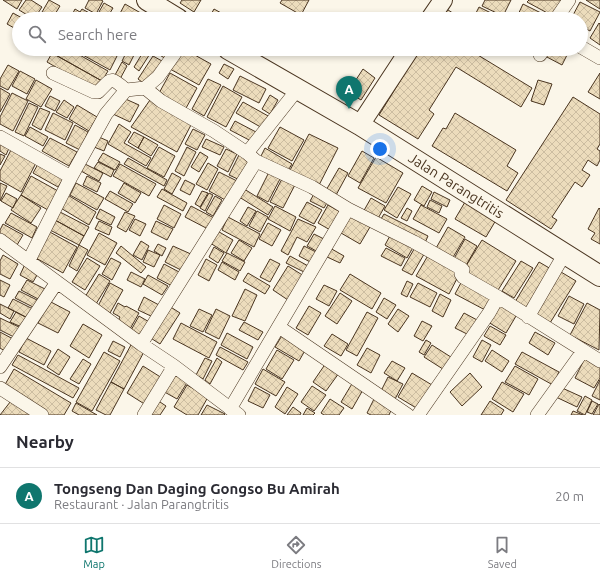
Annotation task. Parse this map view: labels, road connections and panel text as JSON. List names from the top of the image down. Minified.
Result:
{"streets":{"main road":["Jalan Parangtritis"]},"page":{"search":"Search here","pins":"A","heading":"Nearby","list":[{"mark":"A","name":"Tongseng Dan Daging Gongso Bu Amirah","note":"Restaurant · Jalan Parangtritis","value":"20 m"}],"nav":["Map","Directions","Saved"]}}
